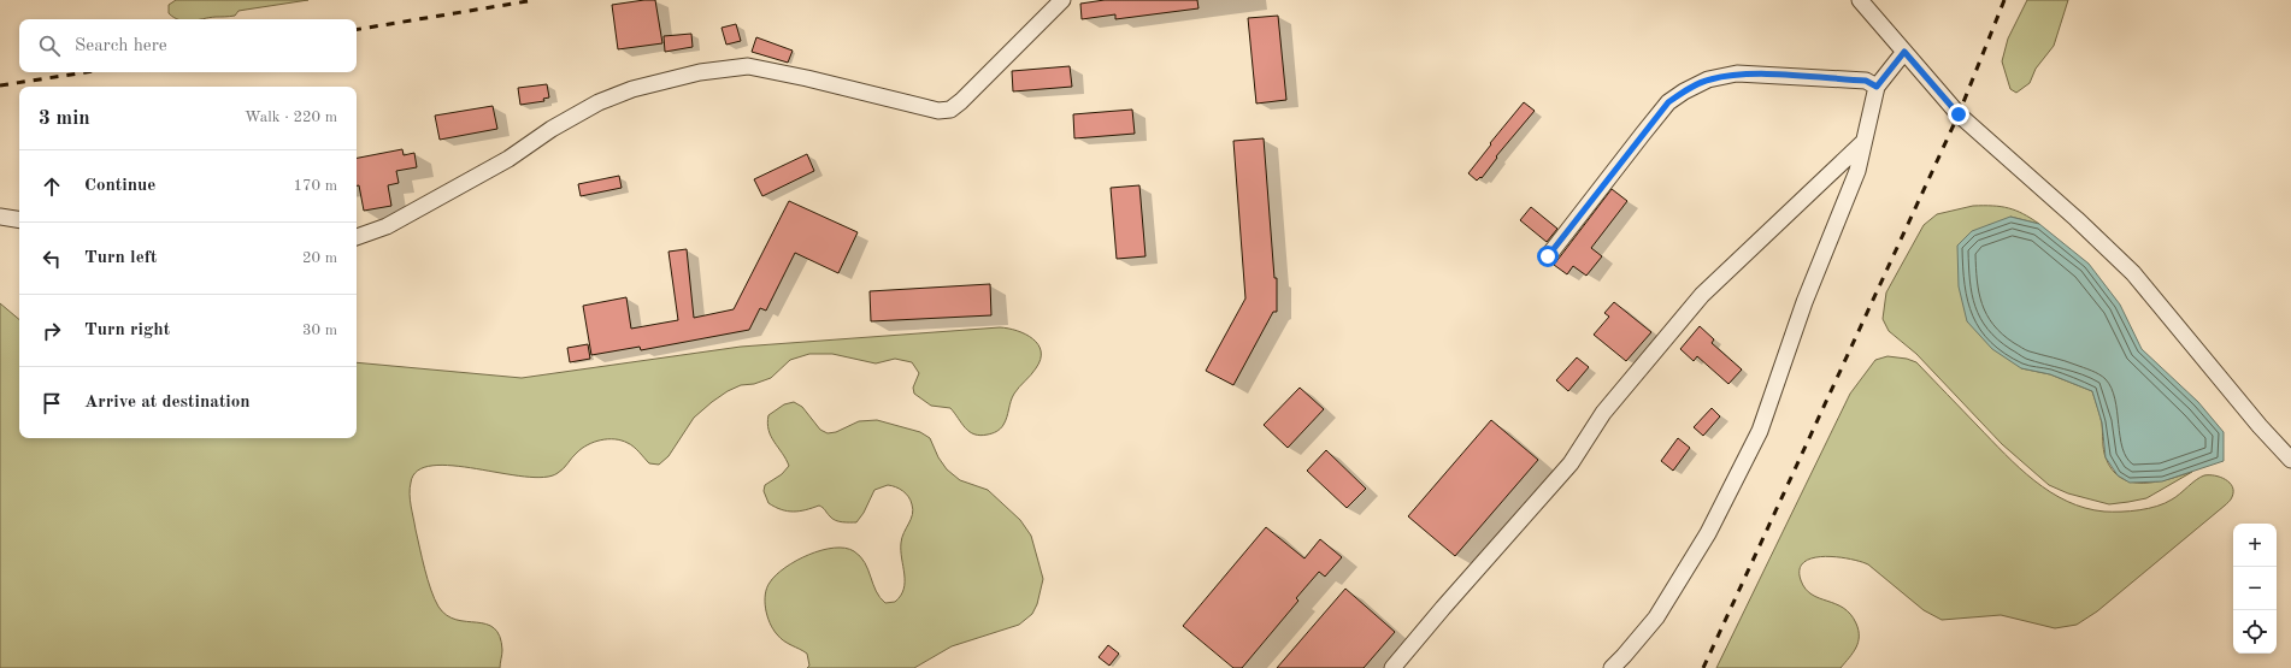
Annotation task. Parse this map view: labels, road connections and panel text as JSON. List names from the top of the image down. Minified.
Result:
{"page":{"search":"Search here","heading":["3 min","Walk · 220 m"],"list":[["Continue","170 m"],["Turn left","20 m"],["Turn right","30 m"],"Arrive at destination"],"map_buttons":["+","−"]}}
